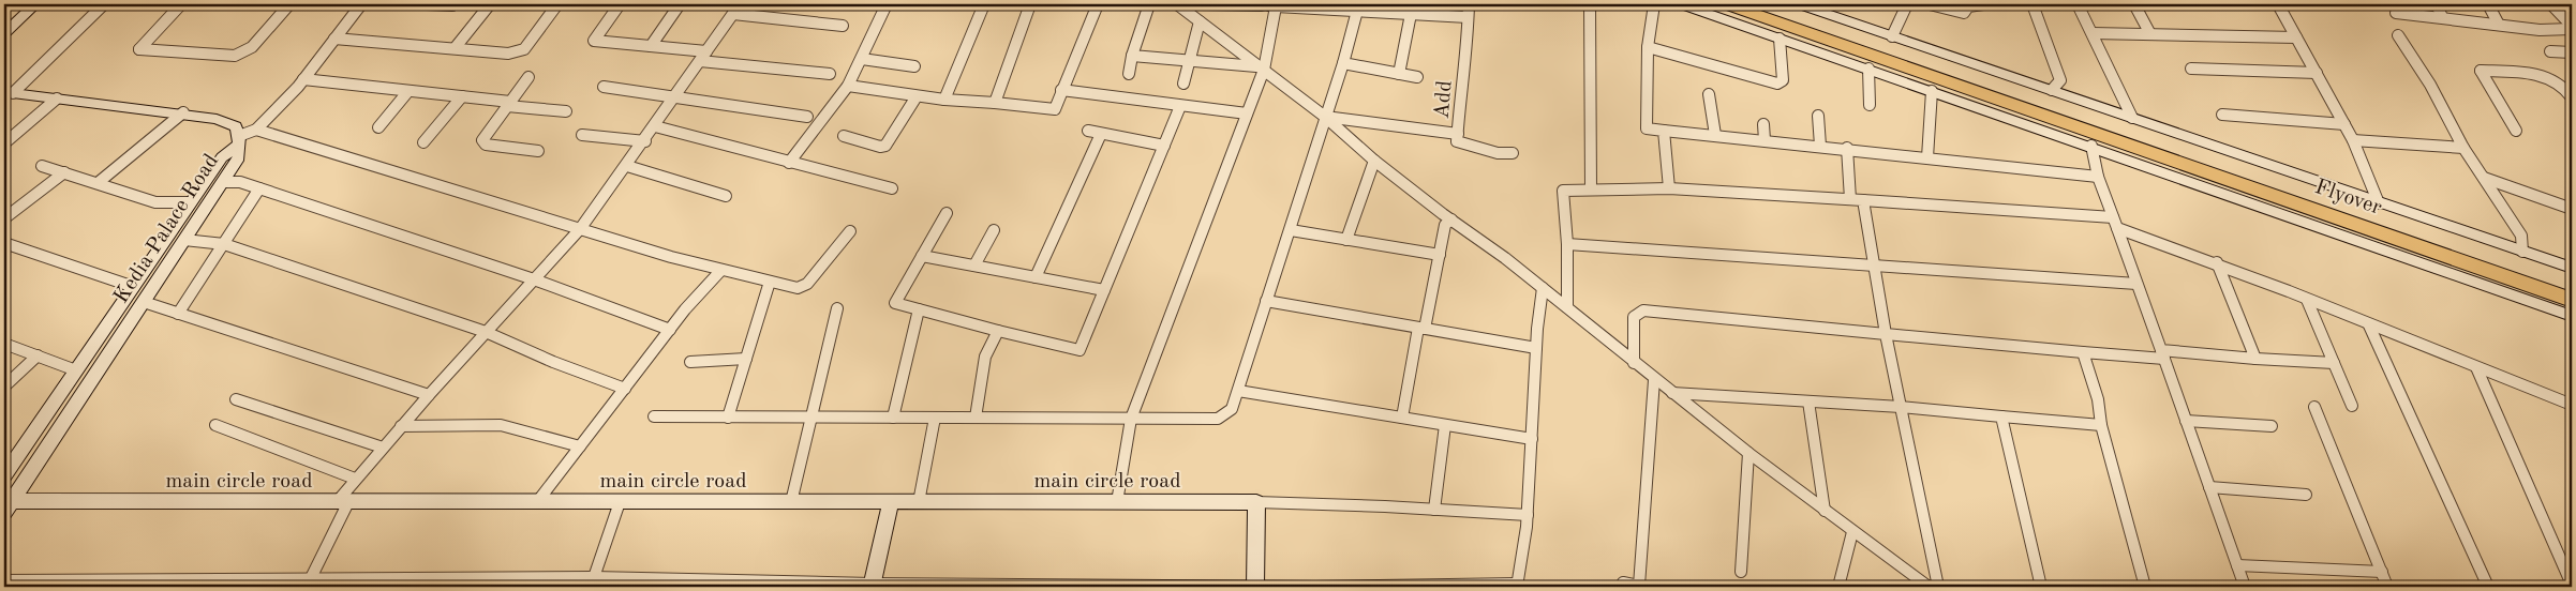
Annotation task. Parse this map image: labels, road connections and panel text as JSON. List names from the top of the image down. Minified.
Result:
{"streets":{"highway":["Flyover"],"street":["Add","Kedia Palace Road","main circle road"]},"crossings":[["Kedia Palace Road","main circle road"]]}
